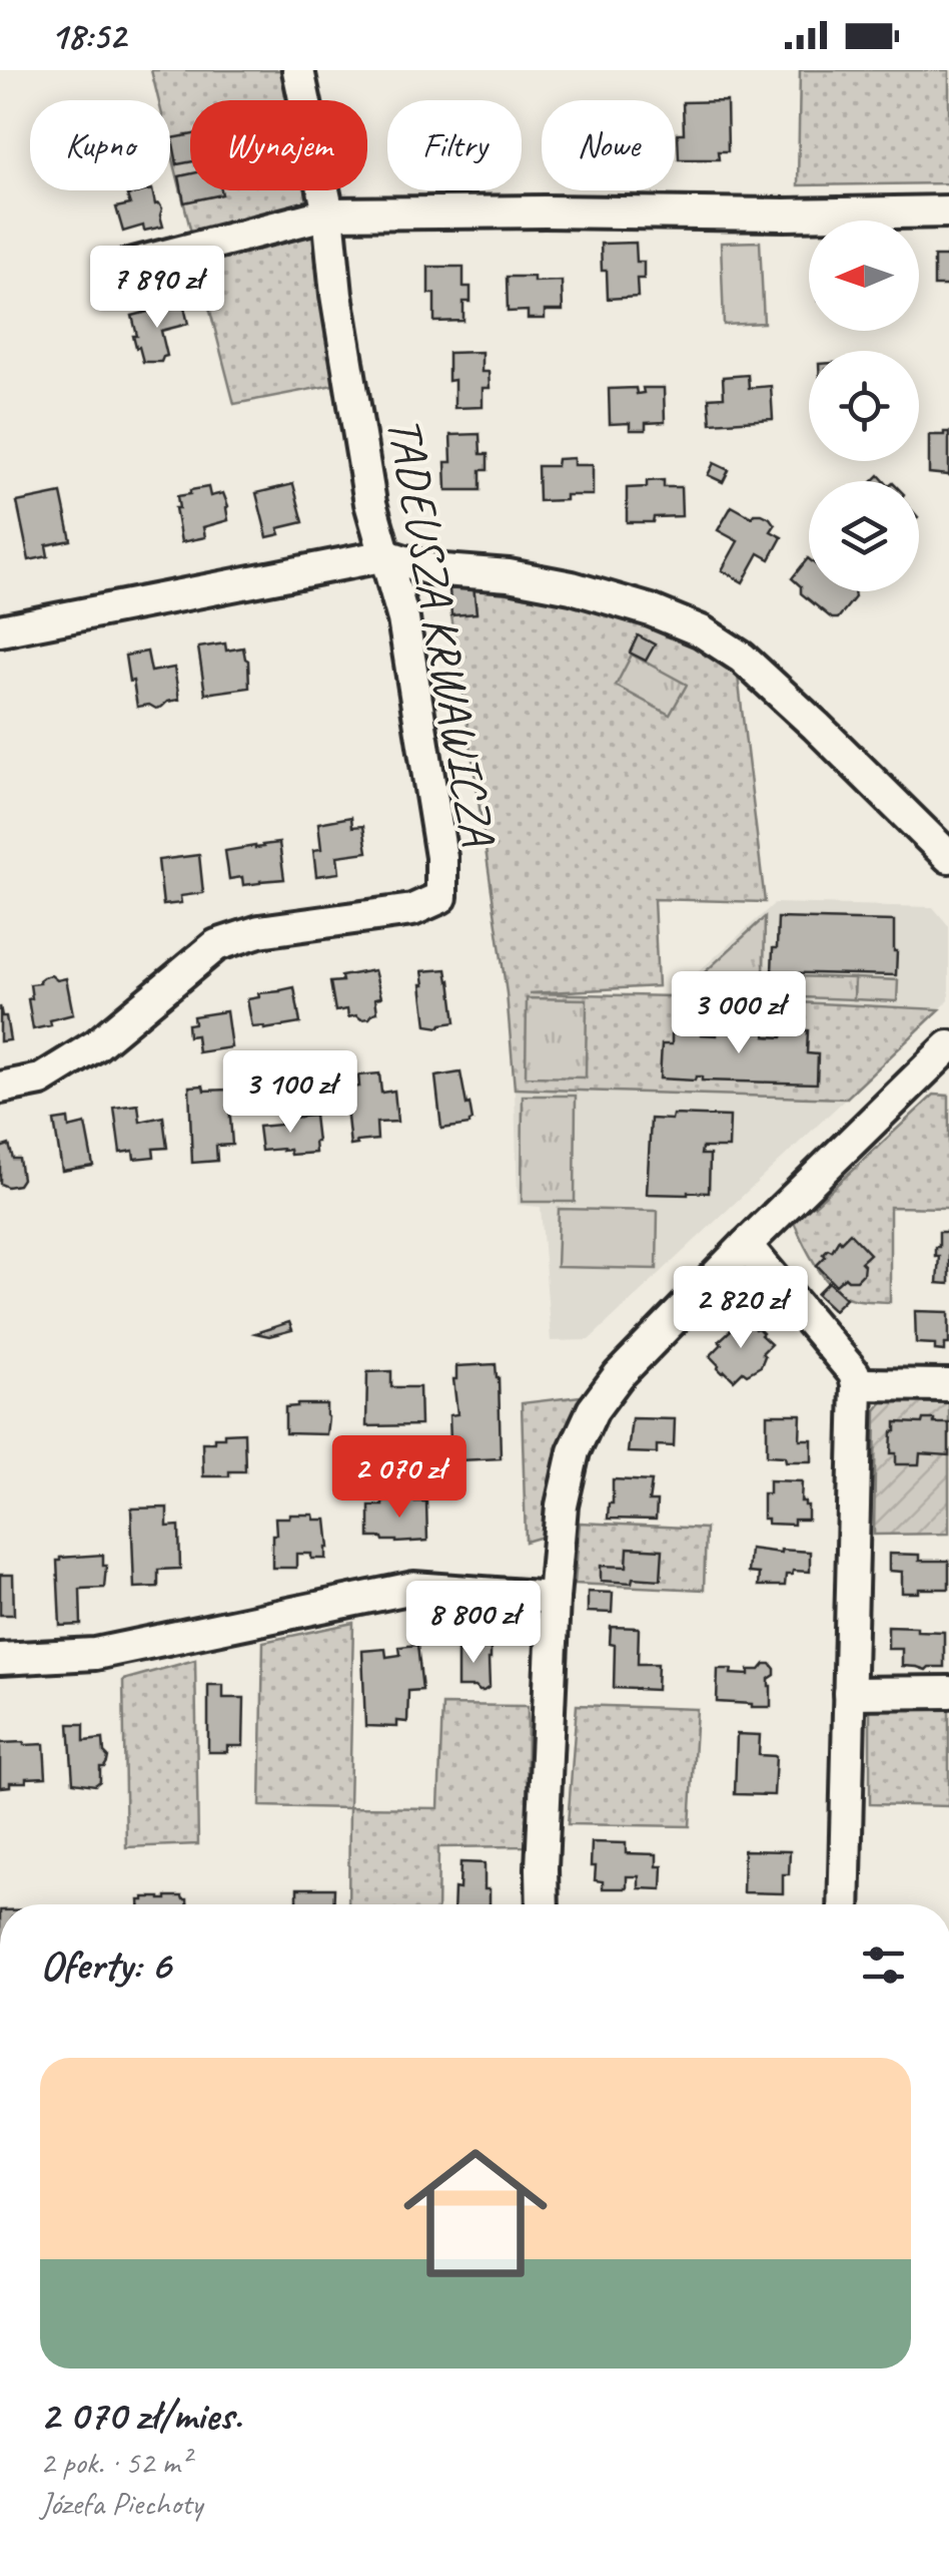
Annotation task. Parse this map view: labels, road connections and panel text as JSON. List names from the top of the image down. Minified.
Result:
{"streets":{"street":["TADEUSZA KRWAWICZA"]},"north":"left","page":{"status":"18:52","chip":["Kupno","Wynajem","Filtry","Nowe"],"price":["7 890 zł","3 000 zł","3 100 zł","2 820 zł","2 070 zł","8 800 zł"],"heading":"Oferty: 6","list":[{"name":"2 070 zł/mies.","note":"2 pok. · 52 m² · Józefa Piechoty"}]}}
